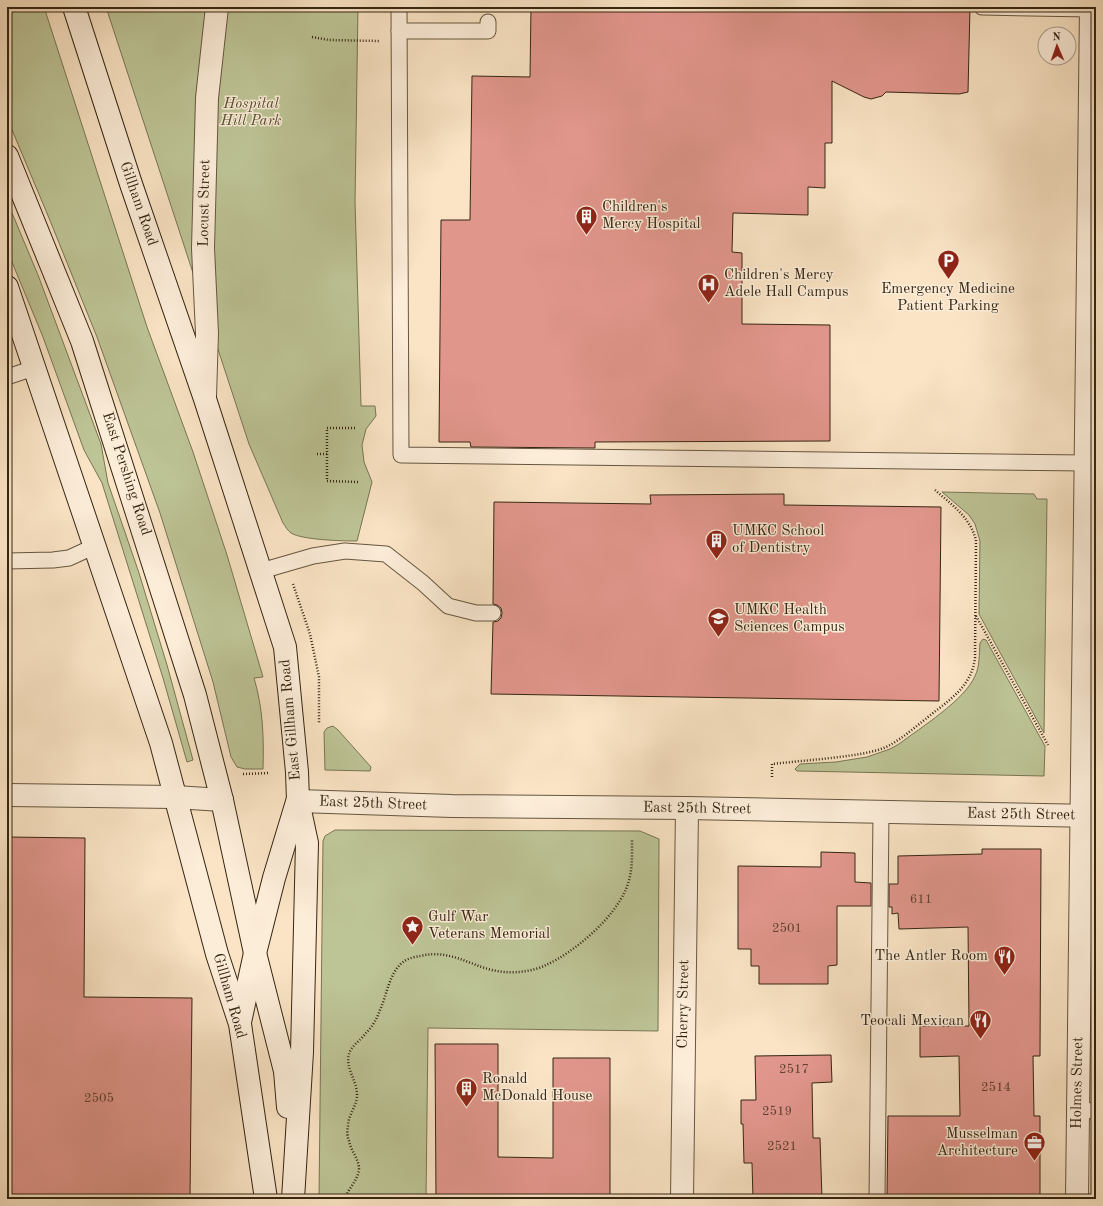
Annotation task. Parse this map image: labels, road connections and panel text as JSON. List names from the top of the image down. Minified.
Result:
{"streets":{"main road":["Locust Street","Gillham Road","East Pershing Road","East Gillham Road","East 25th Street","Cherry Street","Holmes Street"]},"crossings":[["Locust Street","Gillham Road"],["Locust Street","East Gillham Road"],["Gillham Road","East Gillham Road"],["East Gillham Road","East 25th Street"],["East 25th Street","Cherry Street"],["East 25th Street","Holmes Street"]],"parks":["Hospital Hill Park"],"places":{"building":["Children's Mercy Hospital","UMKC School of Dentistry","Ronald McDonald House"],"parking":["Emergency Medicine Patient Parking"],"hospital":["Children's Mercy Adele Hall Campus"],"school or university":["UMKC Health Sciences Campus"],"place":["Gulf War Veterans Memorial"],"restaurant":["The Antler Room","Teocali Mexican"],"office":["Musselman Architecture"]},"house_numbers":["611","2501","2517","2514","2505","2519","2521"],"north":"top"}
